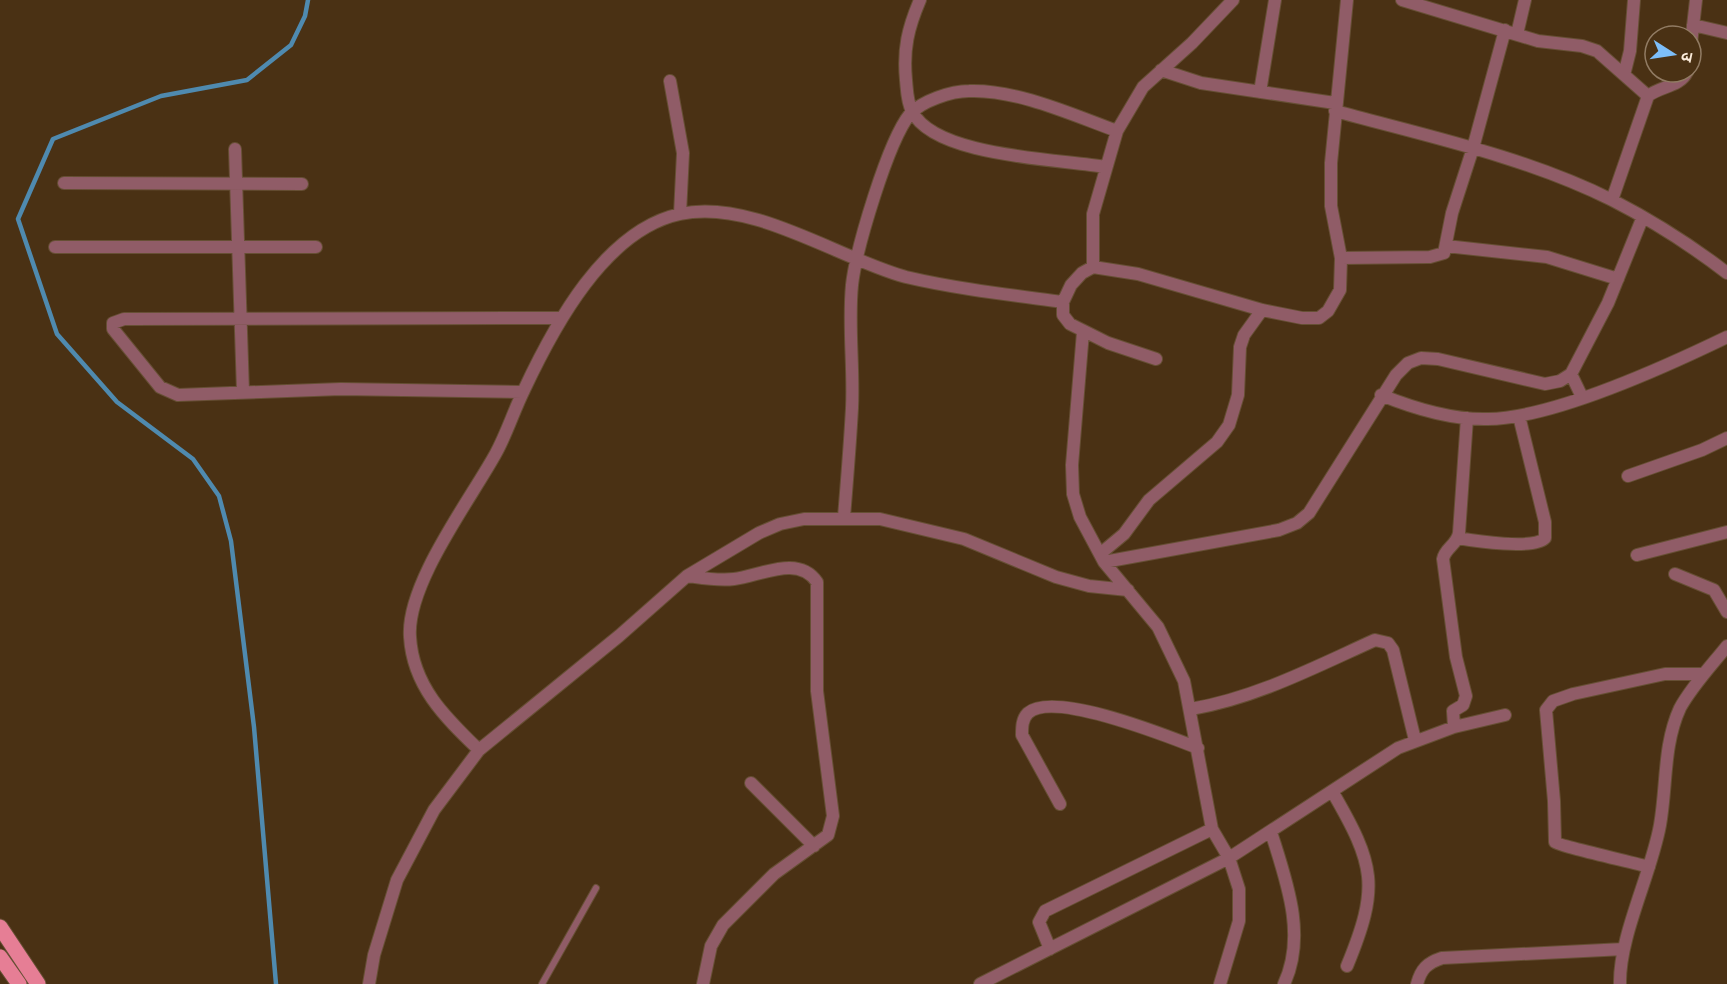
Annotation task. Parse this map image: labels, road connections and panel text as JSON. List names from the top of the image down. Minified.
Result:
{"north":"right"}
